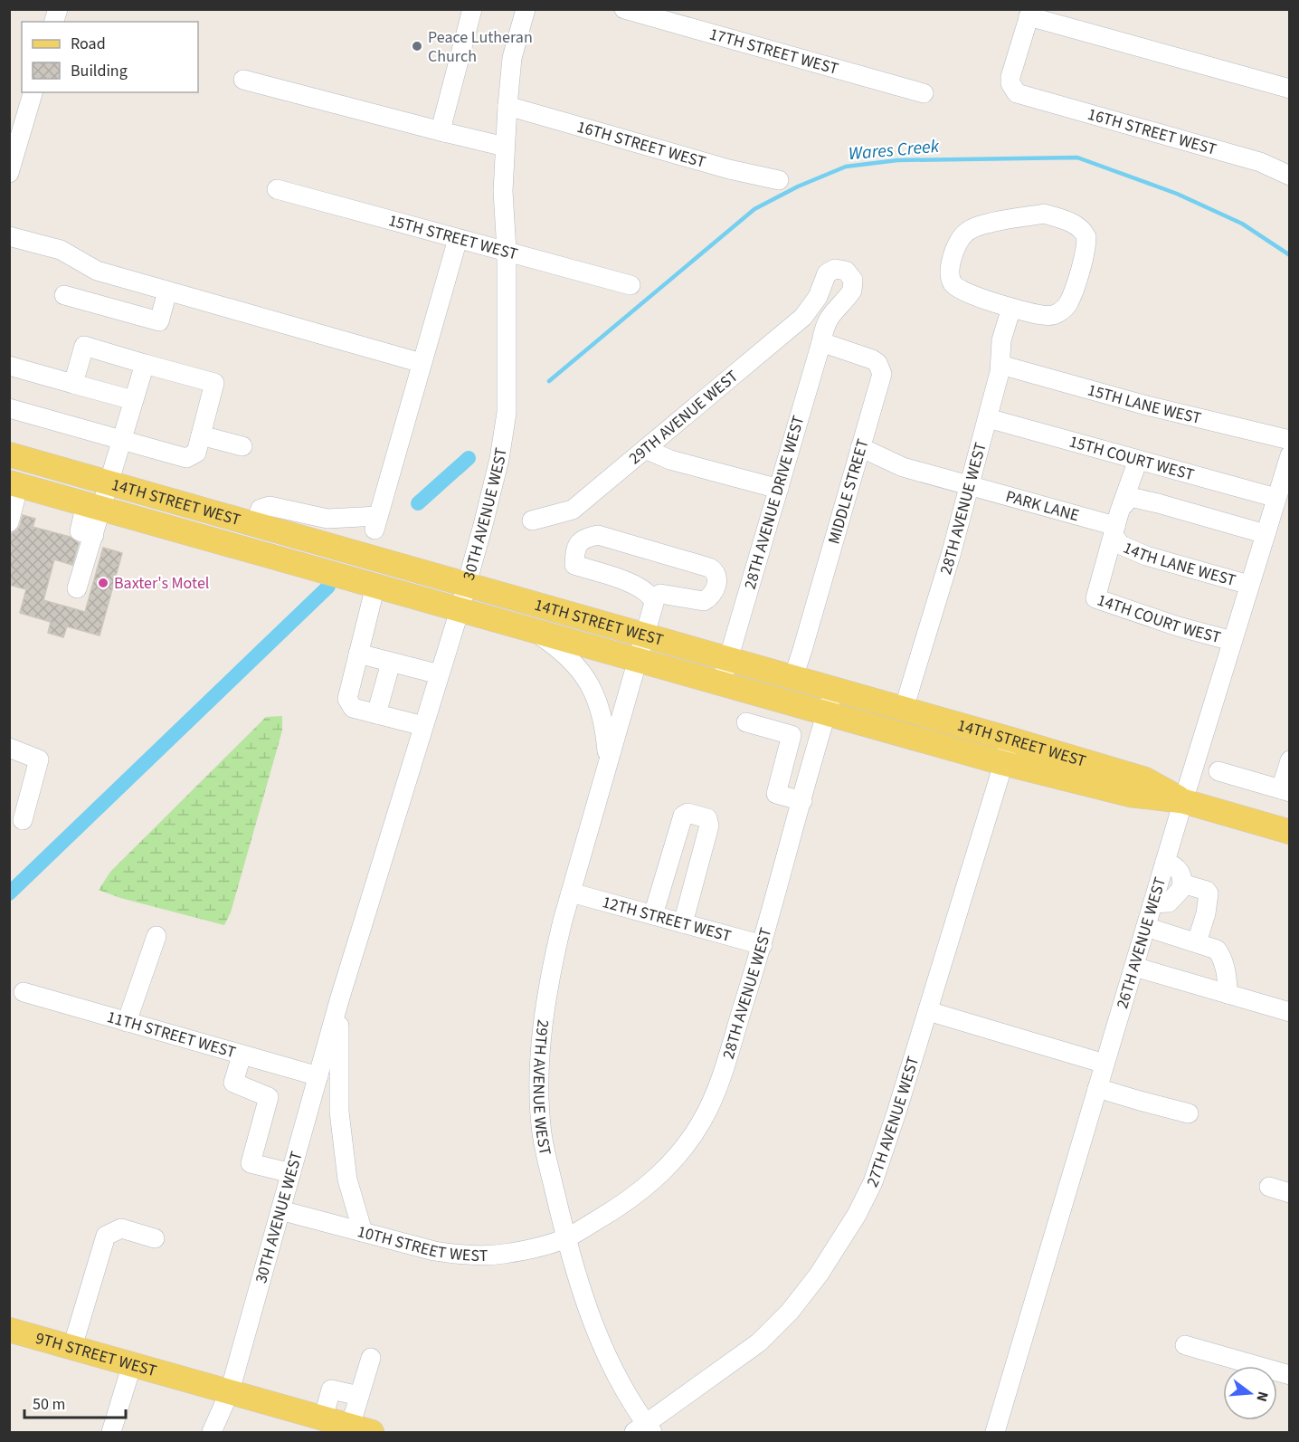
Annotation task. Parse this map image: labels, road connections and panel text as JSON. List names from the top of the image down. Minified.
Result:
{"streets":{"main road":["14TH STREET WEST","9TH STREET WEST"],"street":["17TH STREET WEST","16TH STREET WEST","15TH STREET WEST","15TH LANE WEST","29TH AVENUE WEST","15TH COURT WEST","MIDDLE STREET","28TH AVENUE DRIVE WEST","PARK LANE","28TH AVENUE WEST","30TH AVENUE WEST","14TH LANE WEST","14TH COURT WEST","12TH STREET WEST","26TH AVENUE WEST","11TH STREET WEST","27TH AVENUE WEST","10TH STREET WEST"]},"crossings":[["16TH STREET WEST","30TH AVENUE WEST"],["15TH STREET WEST","30TH AVENUE WEST"],["15TH LANE WEST","28TH AVENUE WEST"],["29TH AVENUE WEST","14TH STREET WEST"],["29TH AVENUE WEST","28TH AVENUE WEST"],["29TH AVENUE WEST","12TH STREET WEST"],["29TH AVENUE WEST","27TH AVENUE WEST"],["29TH AVENUE WEST","10TH STREET WEST"],["15TH COURT WEST","28TH AVENUE WEST"],["15TH COURT WEST","26TH AVENUE WEST"],["MIDDLE STREET","14TH STREET WEST"],["MIDDLE STREET","28TH AVENUE DRIVE WEST"],["MIDDLE STREET","PARK LANE"],["14TH STREET WEST","28TH AVENUE DRIVE WEST"],["14TH STREET WEST","28TH AVENUE WEST"],["14TH STREET WEST","30TH AVENUE WEST"],["14TH STREET WEST","26TH AVENUE WEST"],["14TH STREET WEST","27TH AVENUE WEST"],["PARK LANE","28TH AVENUE WEST"],["PARK LANE","14TH LANE WEST"],["PARK LANE","14TH COURT WEST"],["28TH AVENUE WEST","12TH STREET WEST"],["28TH AVENUE WEST","10TH STREET WEST"],["30TH AVENUE WEST","11TH STREET WEST"],["30TH AVENUE WEST","10TH STREET WEST"],["30TH AVENUE WEST","9TH STREET WEST"],["14TH LANE WEST","14TH COURT WEST"],["14TH LANE WEST","26TH AVENUE WEST"],["14TH COURT WEST","26TH AVENUE WEST"]],"water":["Wares Creek"],"places":["Peace Lutheran Church","Baxter's Motel"],"legend":["Road","Building"],"scale_bar":"50 m","north":"right"}
